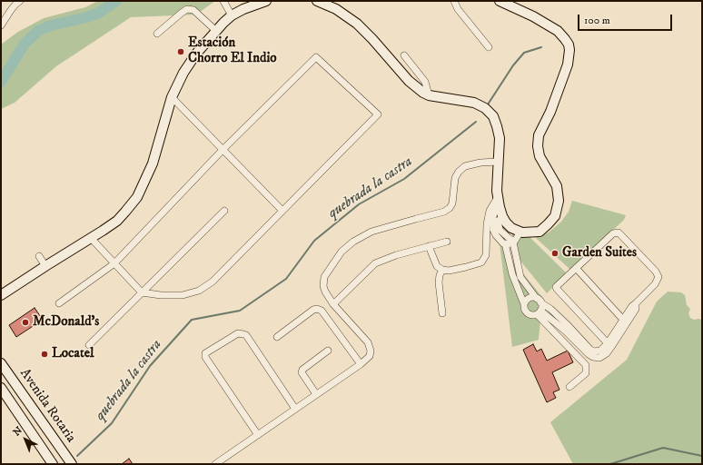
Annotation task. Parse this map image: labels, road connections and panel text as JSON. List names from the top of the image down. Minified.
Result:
{"streets":{"street":["Avenida Rotaria"]},"water":["quebrada la castra"],"places":["Estación Chorro El Indio","Garden Suites","McDonald's","Locatel"],"scale_bar":"100 m","north":"top left"}
